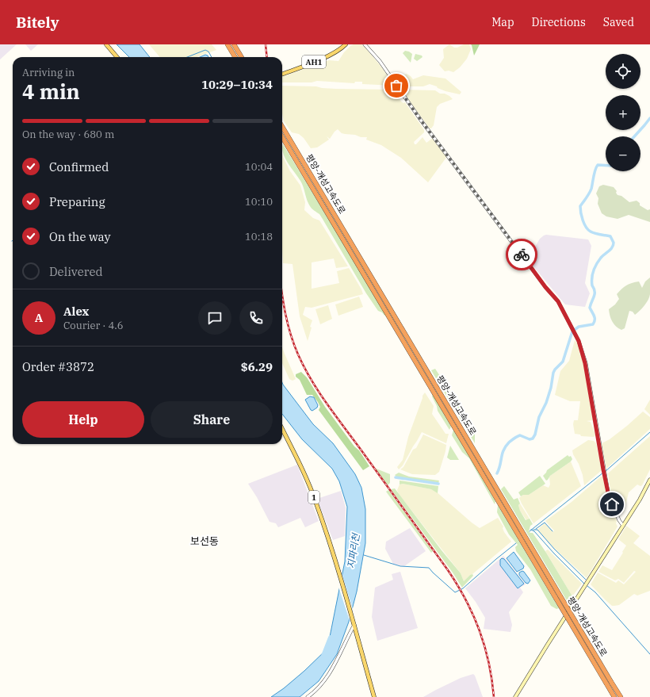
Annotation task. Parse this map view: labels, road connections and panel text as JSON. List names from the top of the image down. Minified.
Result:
{"streets":{"highway":["평양-개성고속도로"],"main road":["AH1","1"]},"districts":["보선동"],"water":["지파리천"],"page":{"header":"Bitely","nav":["Map","Directions","Saved"],"map_buttons":["+","−"],"heading":["4 min","Arriving in","10:29–10:34"],"panel":["Alex","Courier · 4.6","Order #3872","$6.29"],"bar":"On the way · 680 m","list":[["Confirmed","10:04"],["Preparing","10:10"],["On the way","10:18"],"Delivered"],"round":"A","buttons":["Help","Share"]}}
